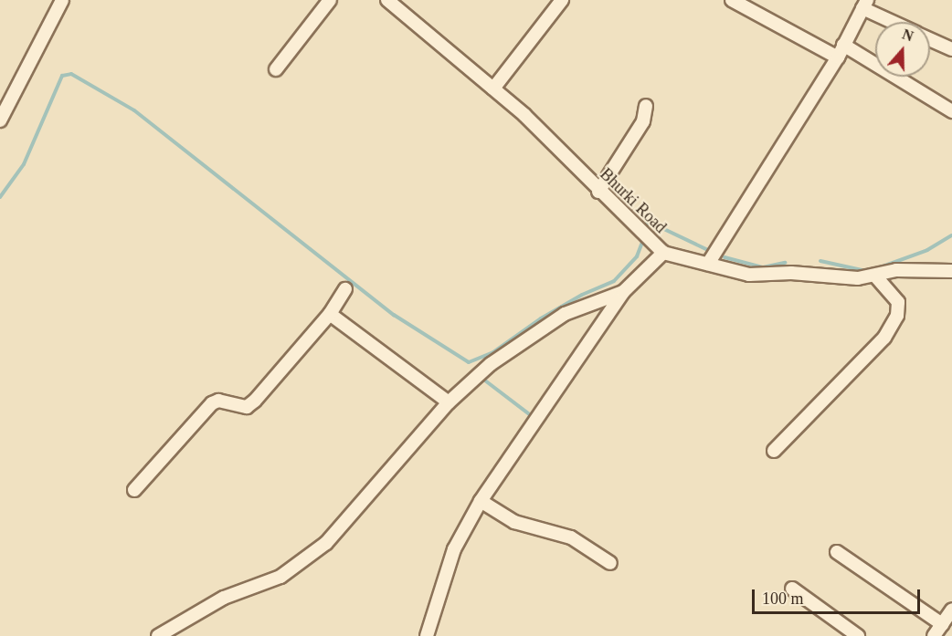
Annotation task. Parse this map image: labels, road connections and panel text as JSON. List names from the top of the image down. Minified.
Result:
{"streets":{"street":["Bhurki Road"]},"scale_bar":"100 m","north":"top"}
